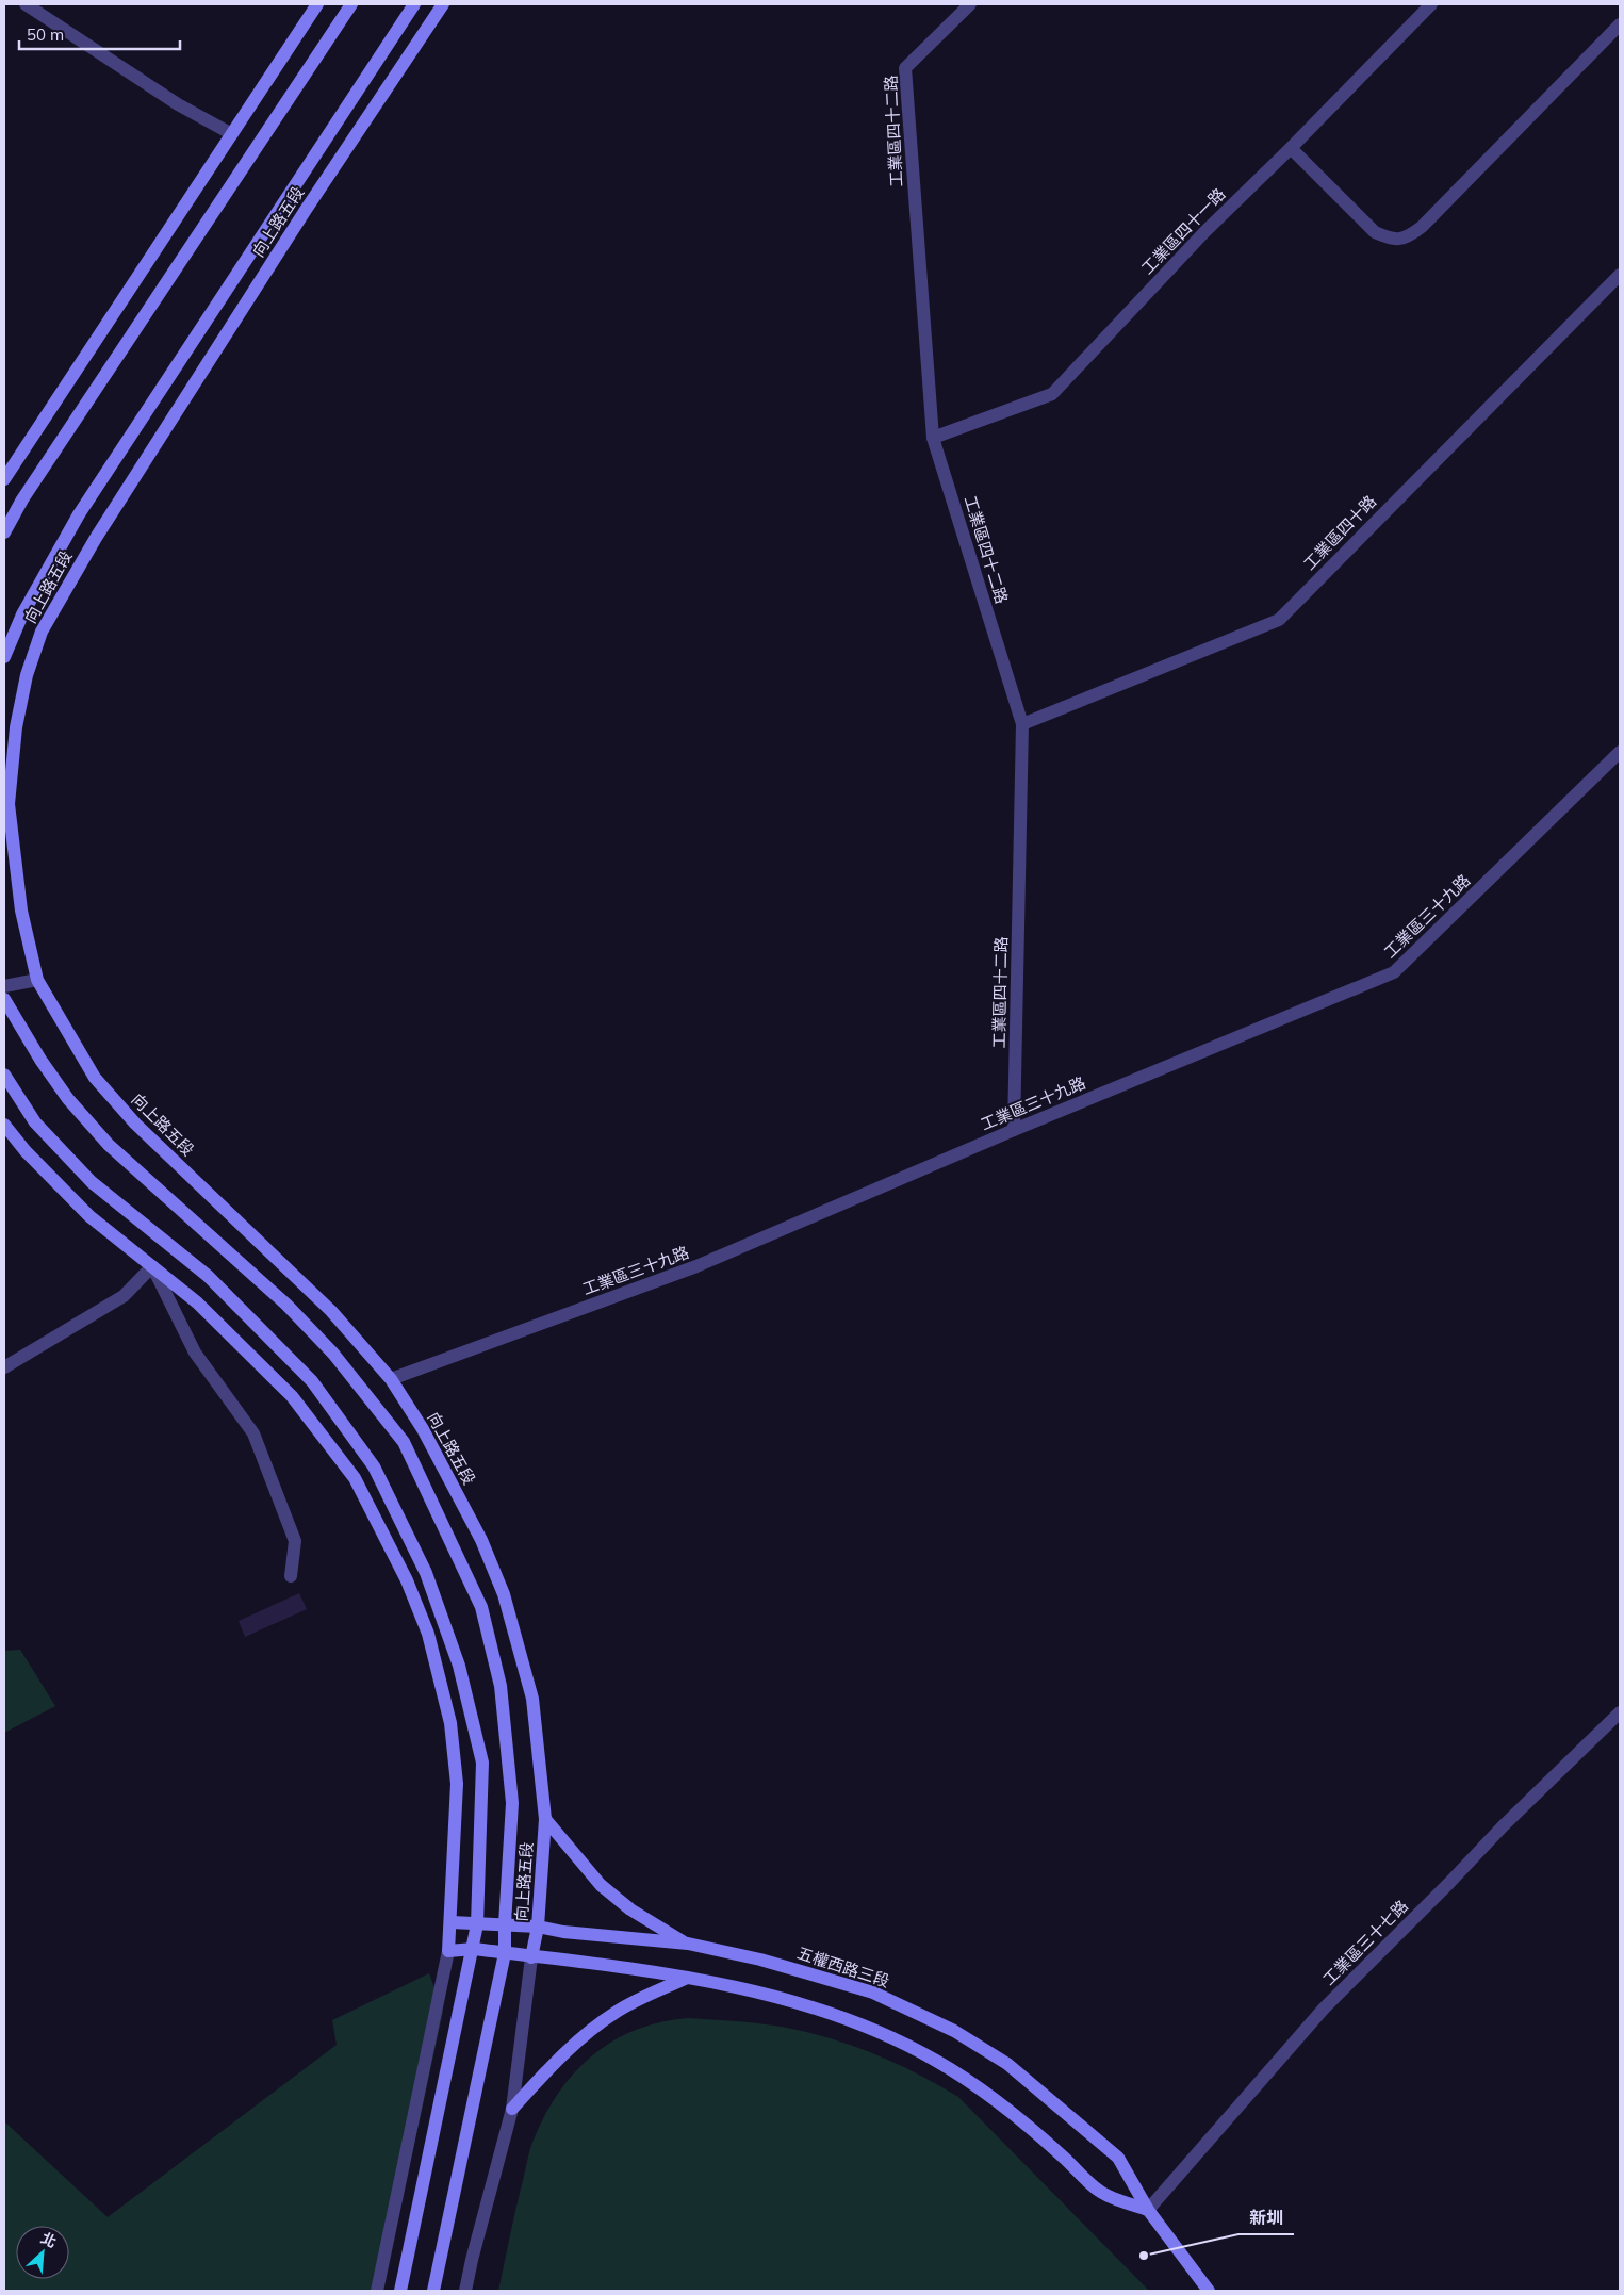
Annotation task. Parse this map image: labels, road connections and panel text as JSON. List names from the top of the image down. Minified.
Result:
{"streets":{"main road":["向上路五段","五權西路三段"],"street":["工業區四十二路","工業區四十一路","工業區四十路","工業區三十九路","工業區三十七路"]},"crossings":[["工業區四十二路","工業區四十一路"],["工業區四十二路","工業區四十路"],["工業區四十二路","工業區三十九路"],["向上路五段","工業區三十九路"],["向上路五段","五權西路三段"],["工業區三十七路","五權西路三段"]],"places":["新圳"],"scale_bar":"50 m","north":"top right"}
